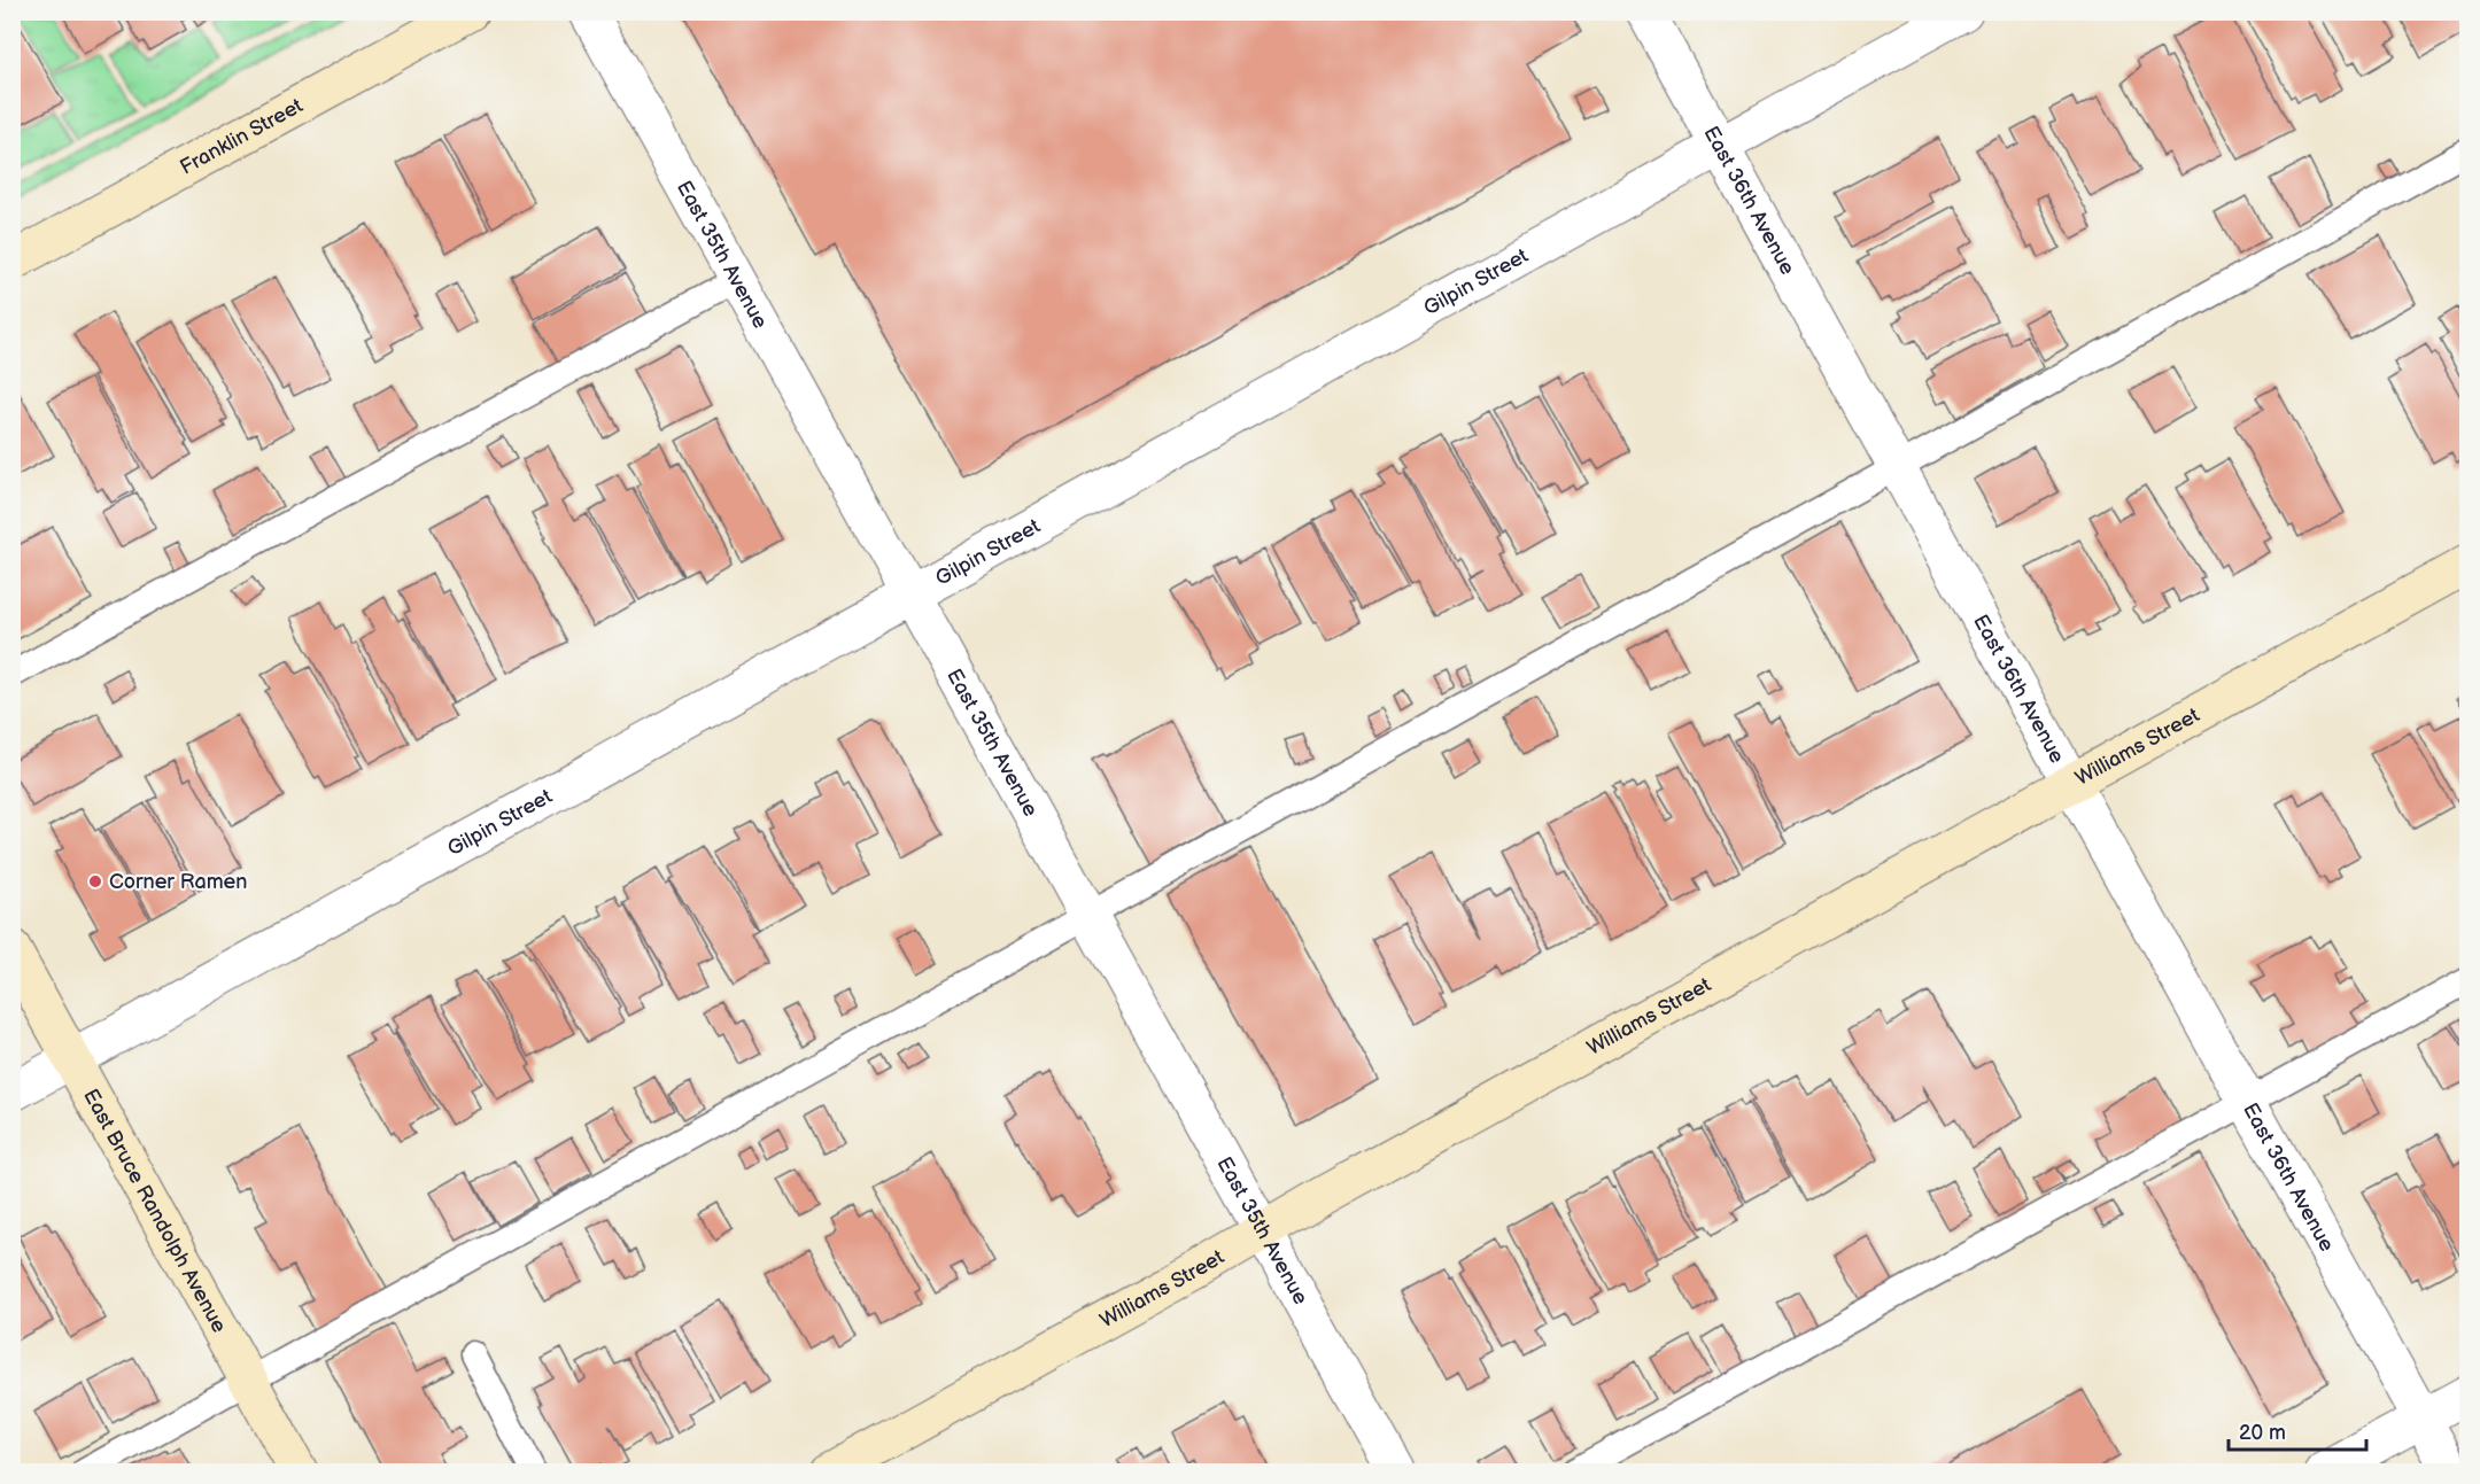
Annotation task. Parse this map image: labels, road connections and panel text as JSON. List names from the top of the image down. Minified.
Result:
{"streets":{"street":["Franklin Street","East 36th Avenue","East 35th Avenue","Gilpin Street","Williams Street","East Bruce Randolph Avenue"]},"crossings":[["East 36th Avenue","Gilpin Street"],["East 36th Avenue","Williams Street"],["East 35th Avenue","Gilpin Street"],["East 35th Avenue","Williams Street"],["Gilpin Street","East Bruce Randolph Avenue"]],"places":["Corner Ramen"],"scale_bar":"20 m"}
